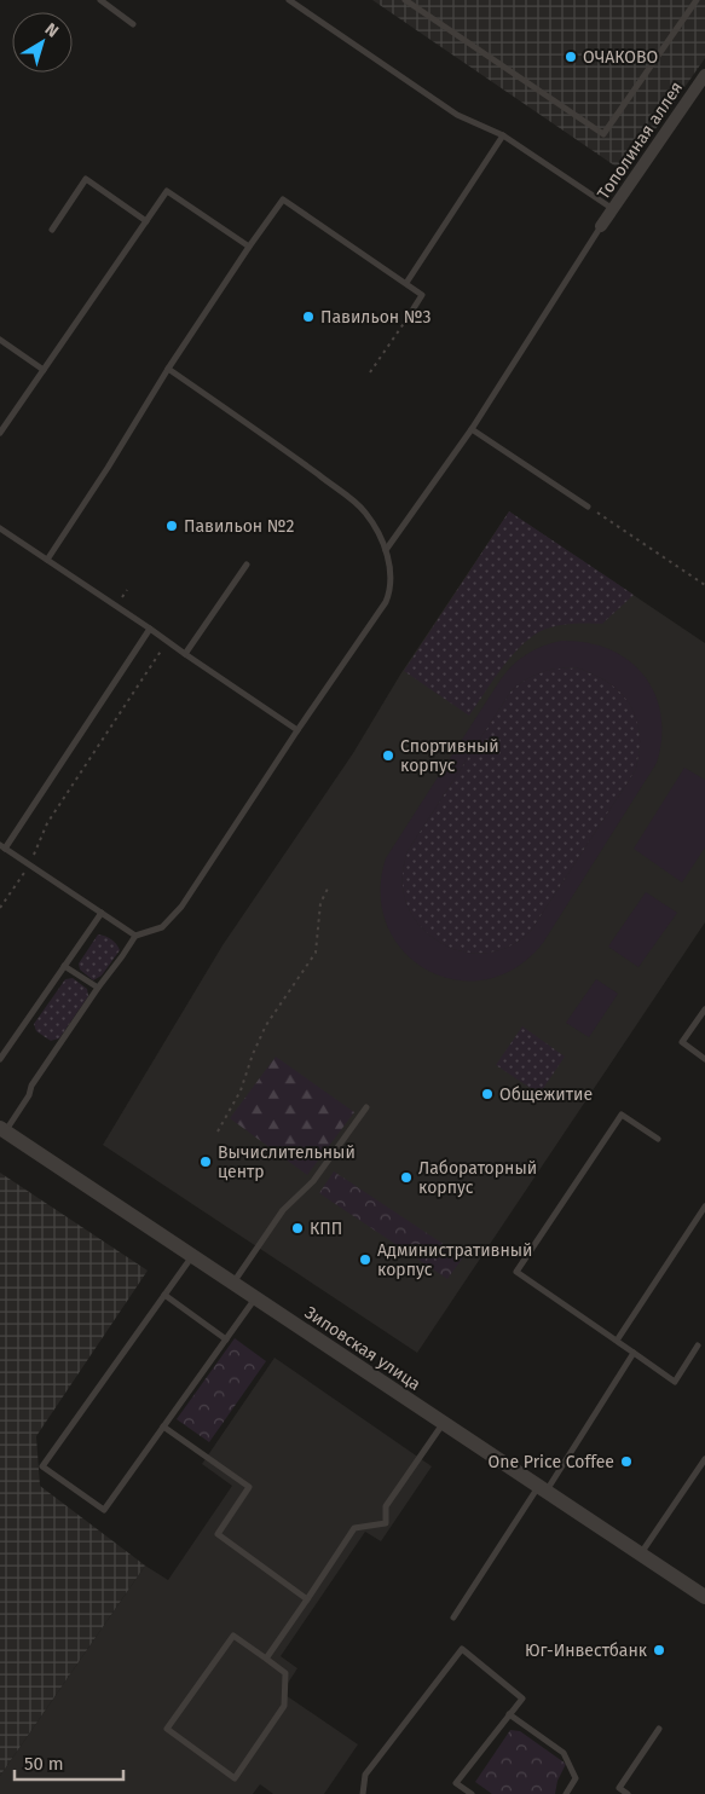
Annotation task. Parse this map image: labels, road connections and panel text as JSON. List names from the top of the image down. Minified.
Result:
{"streets":{"street":["Тополиная аллея","Зиповская улица"]},"places":["ОЧАКОВО","Павильон №3","Павильон №2","Спортивный корпус","Общежитие","Вычислительный центр","Лабораторный корпус","КПП","Административный корпус","One Price Coffee","Юг-Инвестбанк"],"scale_bar":"50 m","north":"top right"}
